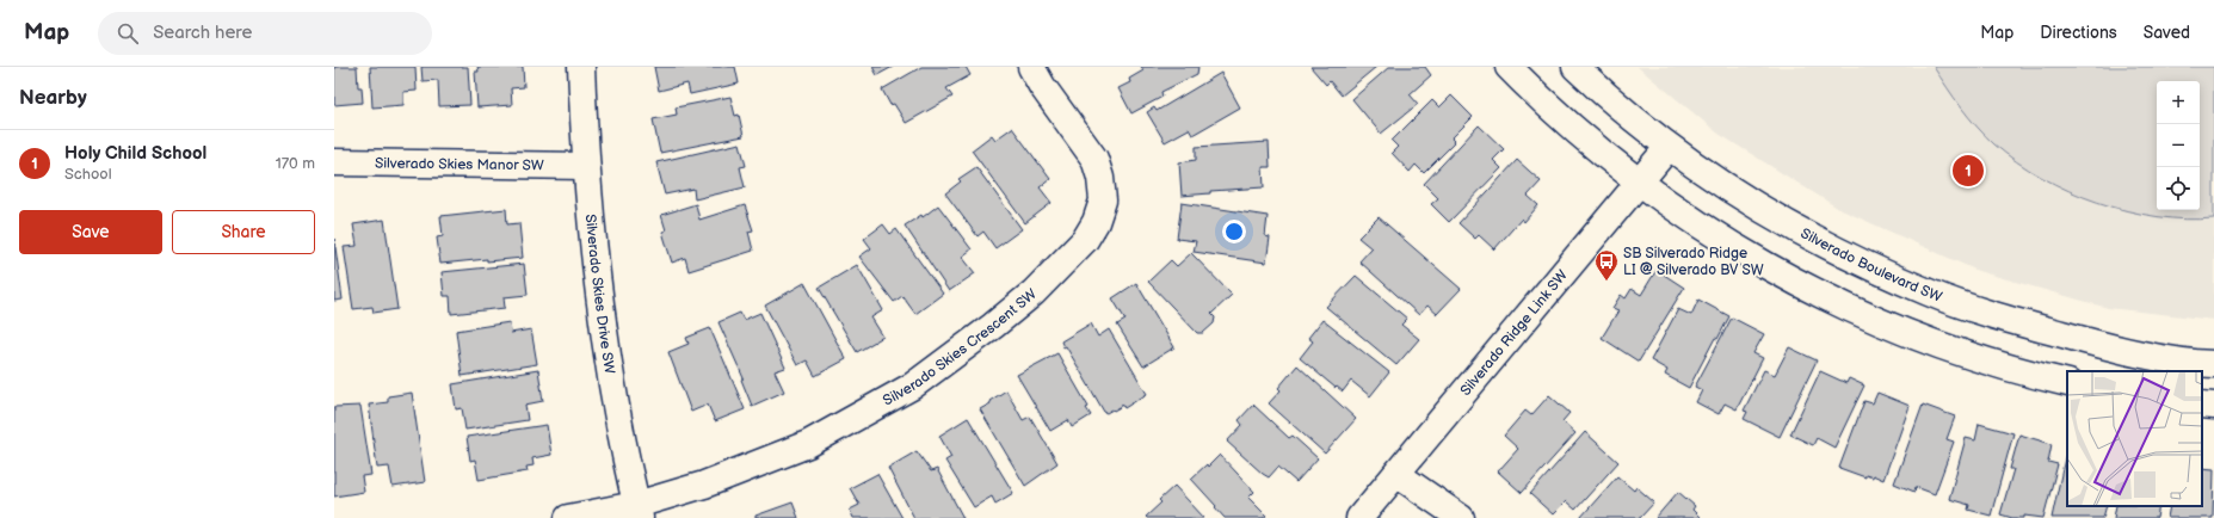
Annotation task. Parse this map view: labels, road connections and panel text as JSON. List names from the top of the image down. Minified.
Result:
{"streets":{"street":["Silverado Skies Manor SW","Silverado Boulevard SW","Silverado Skies Drive SW","Silverado Ridge Link SW","Silverado Skies Crescent SW"]},"crossings":[["Silverado Skies Manor SW","Silverado Skies Drive SW"],["Silverado Boulevard SW","Silverado Ridge Link SW"],["Silverado Skies Drive SW","Silverado Skies Crescent SW"]],"places":{"bus stop":["SB Silverado Ridge LI @ Silverado BV SW"]},"page":{"header":"Map","search":"Search here","nav":["Map","Directions","Saved"],"heading":"Nearby","map_buttons":["+","−"],"list":[{"mark":"1","name":"Holy Child School","note":"School","value":"170 m"}],"pins":"1","buttons":["Save","Share"]}}
